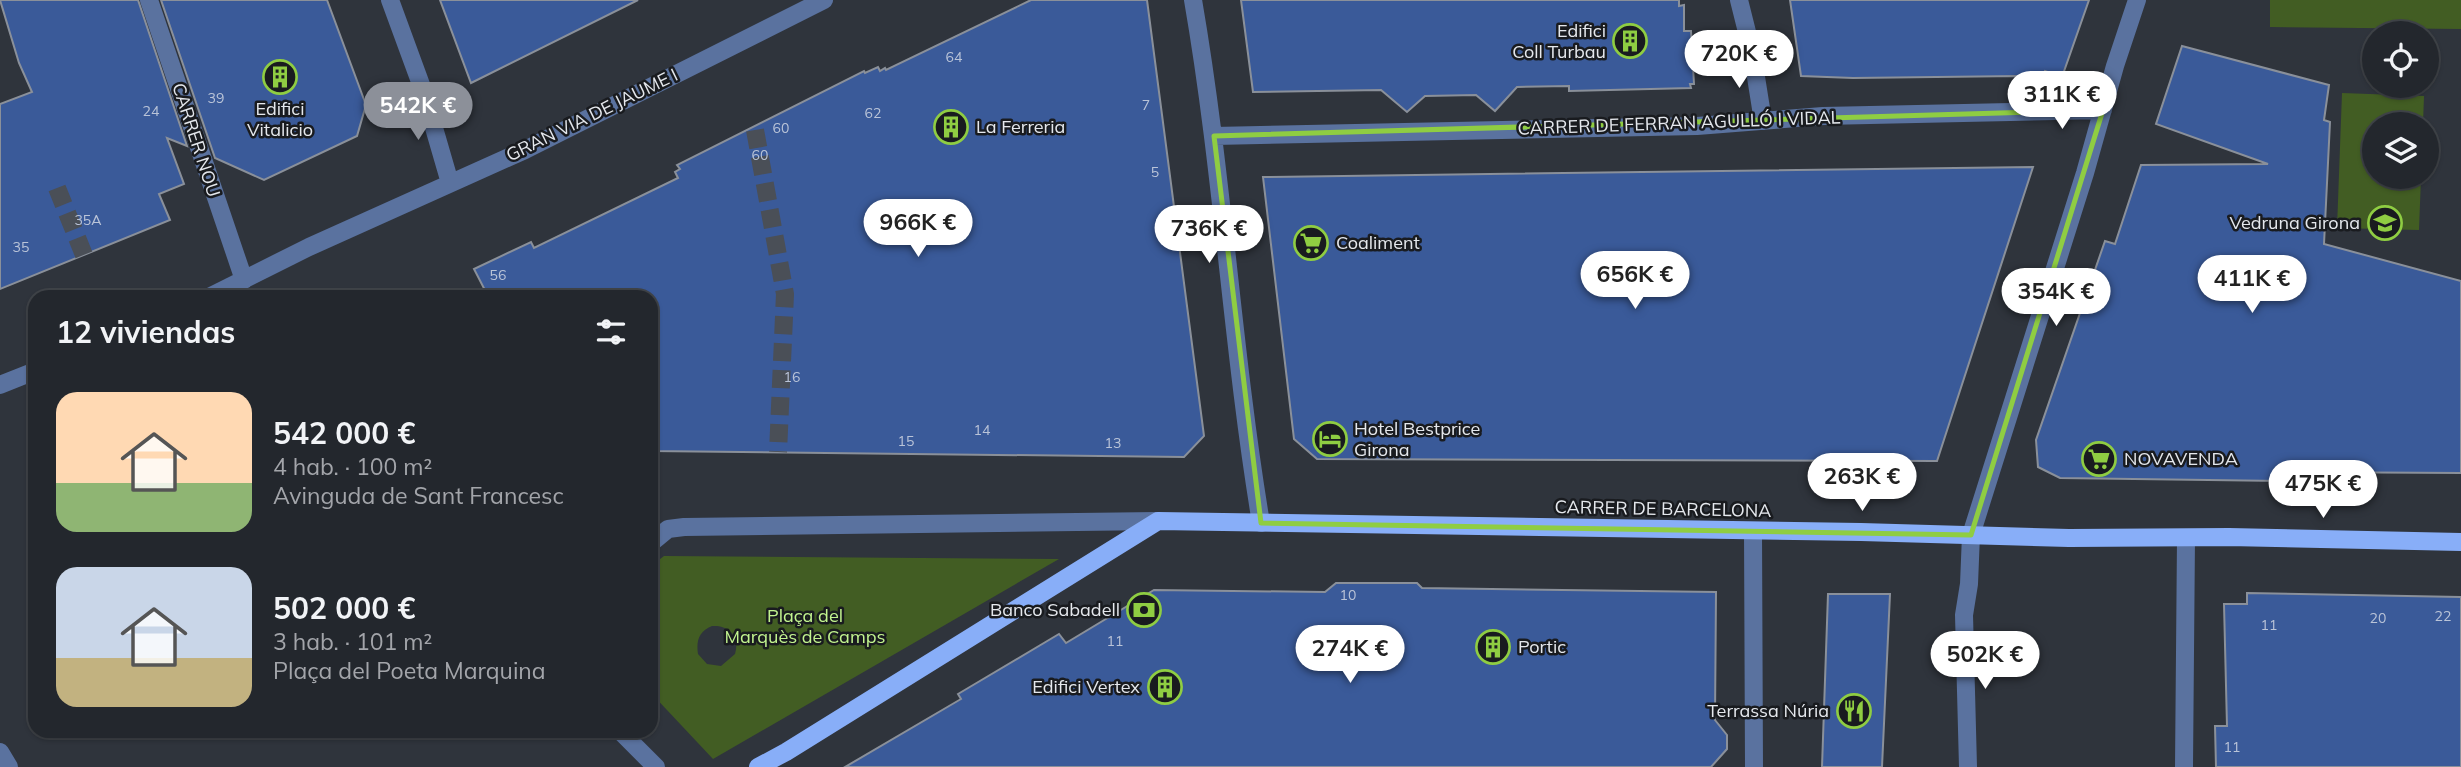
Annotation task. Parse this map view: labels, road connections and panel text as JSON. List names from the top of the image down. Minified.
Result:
{"streets":{"main road":["CARRER DE BARCELONA"],"street":["GRAN VIA DE JAUME I","CARRER DE FERRAN AGULLÓ I VIDAL","CARRER NOU"]},"crossings":[["GRAN VIA DE JAUME I","CARRER NOU"]],"parks":["Plaça del Marquès de Camps"],"places":{"building":["Edifici Coll Turbau","Edifici Vitalicio","La Ferreria","Portic","Edifici Vertex"],"school or university":["Vedruna Girona"],"supermarket":["Coaliment","NOVAVENDA"],"hotel":["Hotel Bestprice Girona"],"bank":["Banco Sabadell"],"restaurant":["Terrassa Núria"]},"house_numbers":["64","39","7","24","62","60","60","5","35A","35","56","16","14","15","13","10","22","20","11","11","11"],"page":{"price":["720K €","311K €","542K €","966K €","736K €","656K €","411K €","354K €","263K €","475K €","274K €","502K €"],"heading":"12 viviendas","list":[{"name":"542 000 €","note":"4 hab. · 100 m² · Avinguda de Sant Francesc"},{"name":"502 000 €","note":"3 hab. · 101 m² · Plaça del Poeta Marquina"}]}}
